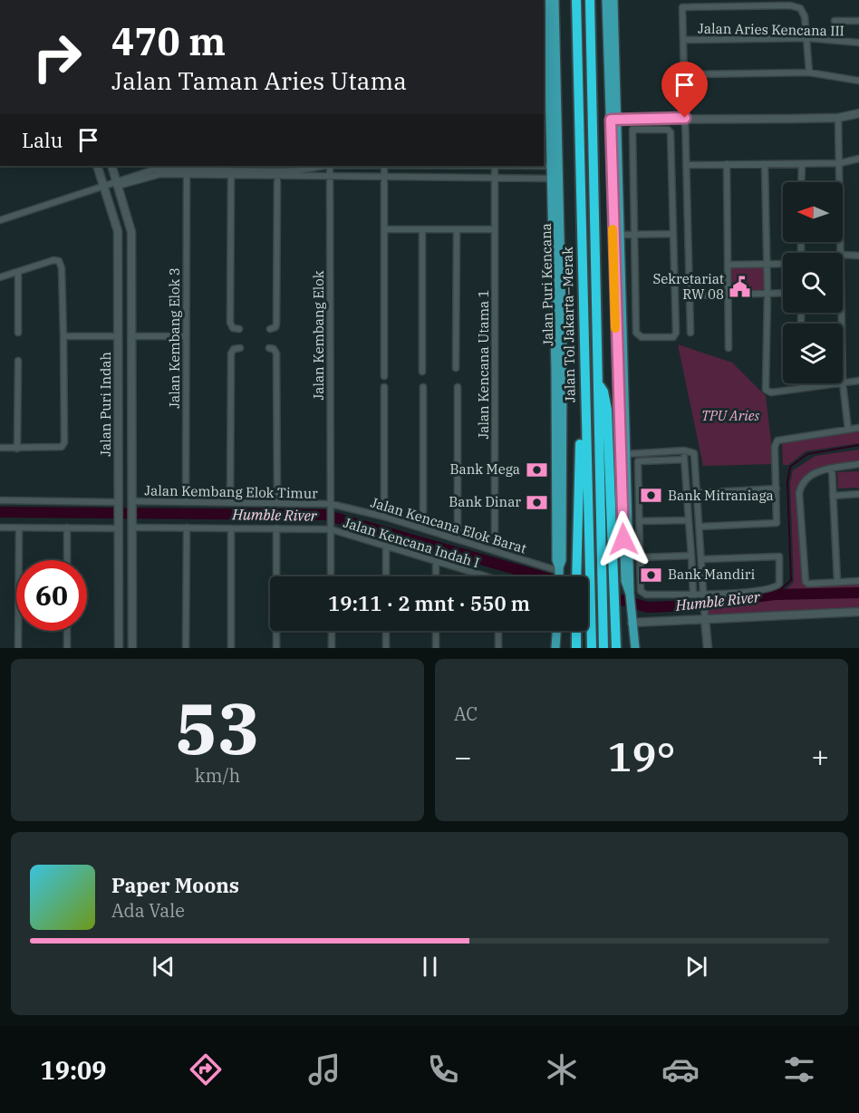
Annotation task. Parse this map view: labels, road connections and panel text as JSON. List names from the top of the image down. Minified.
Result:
{"streets":{"highway":["Jalan Tol Jakarta–Merak"],"main road":["Jalan Puri Kencana","Jalan Puri Indah"],"street":["Jalan Aries Kencana III","Jalan Kembang Elok","Jalan Kembang Elok 3","Jalan Kencana Utama 1","Jalan Kembang Elok Timur","Jalan Kencana Elok Barat","Jalan Kencana Indah I"]},"crossings":[["Jalan Puri Kencana","Jalan Kencana Elok Barat"],["Jalan Kembang Elok","Jalan Kembang Elok Timur"],["Jalan Kembang Elok","Jalan Kencana Elok Barat"],["Jalan Kembang Elok","Jalan Kencana Indah I"],["Jalan Kembang Elok 3","Jalan Kembang Elok Timur"],["Jalan Kencana Utama 1","Jalan Kencana Elok Barat"],["Jalan Puri Indah","Jalan Kembang Elok Timur"],["Jalan Puri Indah","Jalan Kencana Indah I"],["Jalan Kembang Elok Timur","Jalan Kencana Elok Barat"]],"water":["Humble River"],"parks":["TPU Aries"],"places":{"public building":["Sekretariat RW 08"],"bank":["Bank Mega","Bank Mitraniaga","Bank Dinar","Bank Mandiri"]},"north":"left","page":{"turn":["470 m","Jalan Taman Aries Utama"],"then":"Lalu","limit":"60","trip":"19:11 · 2 mnt · 550 m","tile":[["53","km/h"],"AC"],"heat":["−","19°","+"],"song":["Paper Moons","Ada Vale"],"tabs":"19:09"}}
